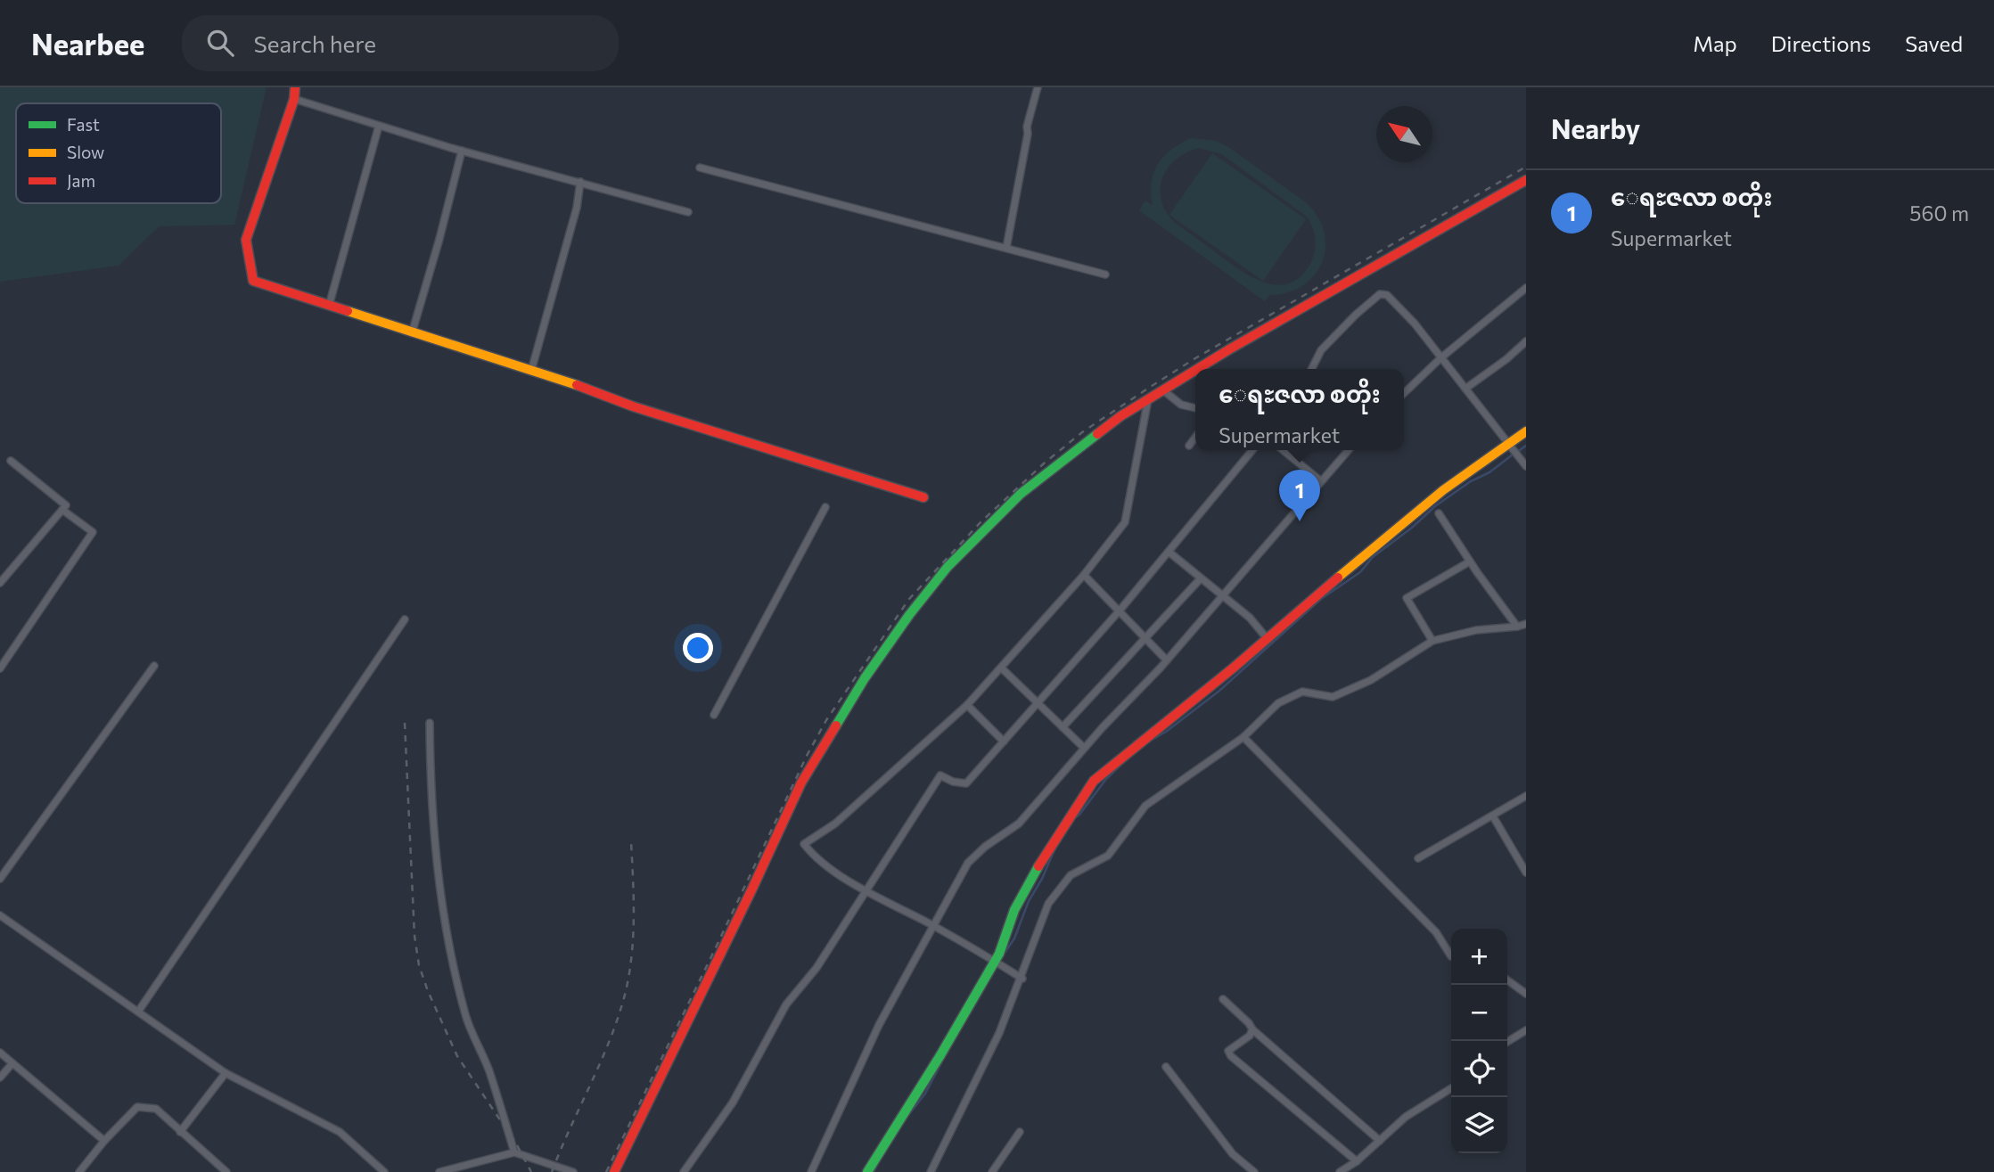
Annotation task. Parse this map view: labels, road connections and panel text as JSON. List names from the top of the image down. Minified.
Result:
{"legend":["Fast","Slow","Jam"],"north":"top left","page":{"header":"Nearbee","search":"Search here","nav":["Map","Directions","Saved"],"heading":"Nearby","list":[{"mark":"1","name":"ေရႊဇလာ စတိုး","note":"Supermarket","value":"560 m"}],"popup":["ေရႊဇလာ စတိုး","Supermarket"],"pins":"1","map_buttons":["+","−"]}}
